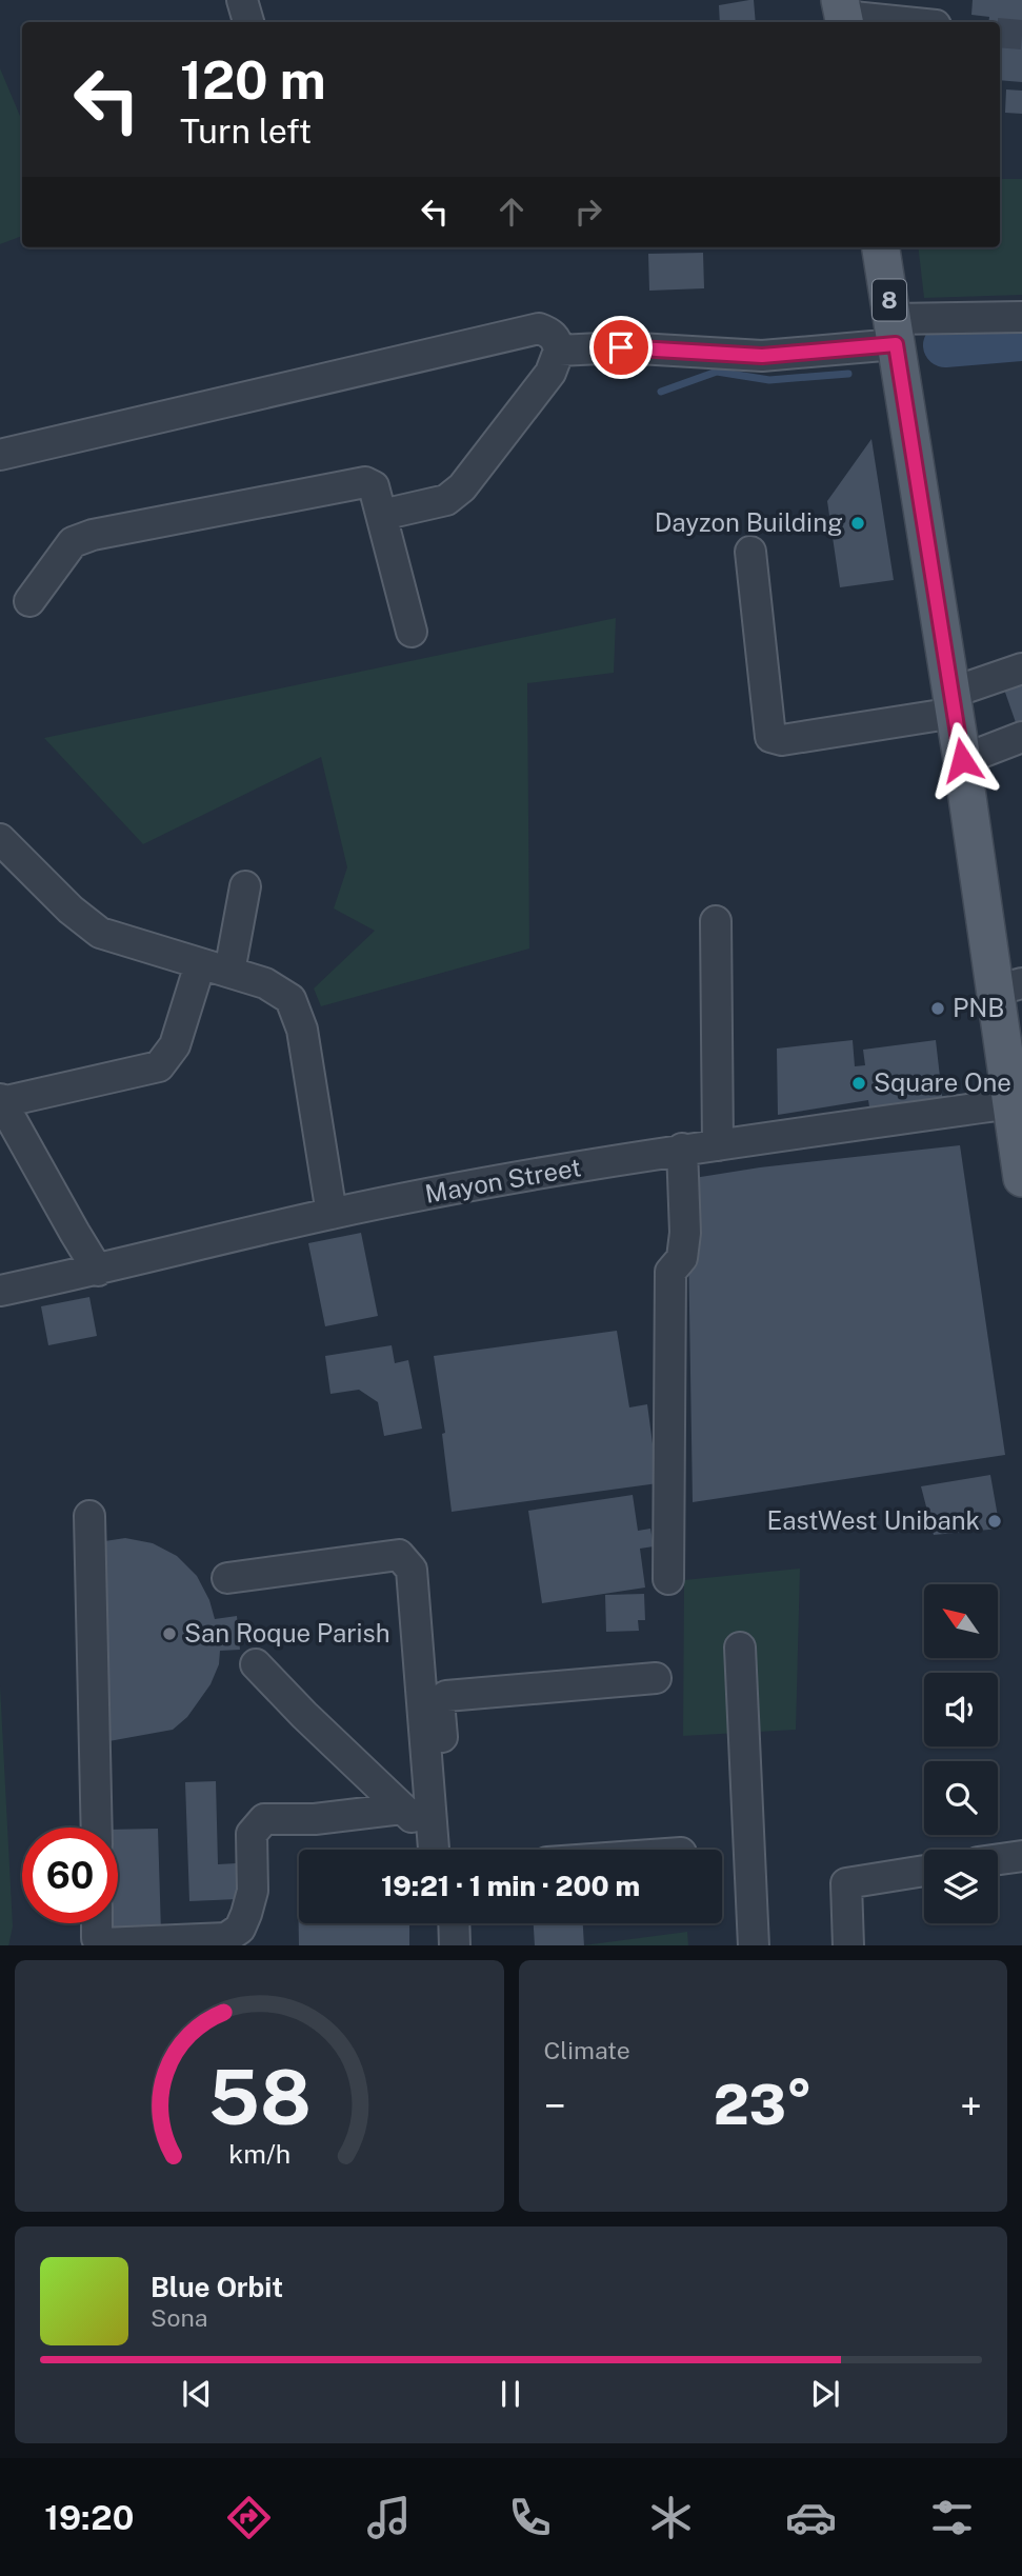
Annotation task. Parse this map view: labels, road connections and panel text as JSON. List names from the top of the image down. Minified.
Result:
{"streets":{"main road":["8"],"street":["Mayon Street"]},"crossings":[["8","Mayon Street"]],"places":["Dayzon Building","PNB","Square One","EastWest Unibank","San Roque Parish"],"north":"top left","page":{"turn":["120 m","Turn left"],"limit":"60","trip":"19:21 · 1 min · 200 m","tile":"Climate","heat":["−","23°","+"],"song":["Blue Orbit","Sona"],"tabs":"19:20","gauge":["58","km/h"]}}
